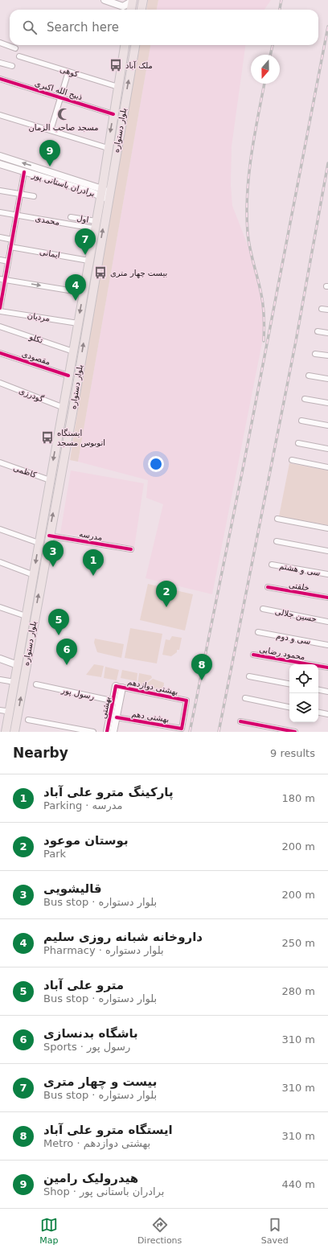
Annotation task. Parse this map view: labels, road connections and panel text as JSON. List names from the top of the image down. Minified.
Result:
{"streets":{"main road":["بلوار دستواره"],"street":["کوهی","ذبیح الله اکبری","برادران باستانی پور","اول","محمدی","ایمانی","مردیان","تکلو","مقصودی","گودرزی","کاظمی","مدرسه","سی و هشتم","خلقتی","حسین جلالی","سی و دوم","محمود رضایی","بهشتی دوازدهم","رسول پور","بهشتی","بهشتی دهم"]},"crossings":[["کوهی","بلوار دستواره"],["ذبیح الله اکبری","بلوار دستواره"],["بلوار دستواره","برادران باستانی پور"],["بلوار دستواره","اول"],["بلوار دستواره","محمدی"],["بلوار دستواره","ایمانی"],["بلوار دستواره","مردیان"],["بلوار دستواره","تکلو"],["بلوار دستواره","مقصودی"],["بلوار دستواره","گودرزی"],["بلوار دستواره","کاظمی"],["بلوار دستواره","مدرسه"],["اول","محمدی"],["بهشتی دوازدهم","بهشتی"],["بهشتی دوازدهم","بهشتی دهم"],["رسول پور","بهشتی"]],"places":{"bus stop":["ملک آباد","بیست چهار متری","ایستگاه اتوبوس مسجد"],"mosque":["مسجد صاحب الزمان"]},"north":"bottom","page":{"search":"Search here","pins":["9","7","4","3","1","2","5","6","8"],"heading":["Nearby","9 results"],"list":[{"mark":"1","name":"پارکینگ مترو علی آباد","note":"Parking · مدرسه","value":"180 m"},{"mark":"2","name":"بوستان موعود","note":"Park","value":"200 m"},{"mark":"3","name":"قالیشویی","note":"Bus stop · بلوار دستواره","value":"200 m"},{"mark":"4","name":"داروخانه شبانه روزی سلیم","note":"Pharmacy · بلوار دستواره","value":"250 m"},{"mark":"5","name":"مترو علی آباد","note":"Bus stop · بلوار دستواره","value":"280 m"},{"mark":"6","name":"باشگاه بدنسازی","note":"Sports · رسول پور","value":"310 m"},{"mark":"7","name":"بیست و چهار متری","note":"Bus stop · بلوار دستواره","value":"310 m"},{"mark":"8","name":"ایستگاه مترو علی آباد","note":"Metro · بهشتی دوازدهم","value":"310 m"},{"mark":"9","name":"هیدرولیک رامین","note":"Shop · برادران باستانی پور","value":"440 m"}],"nav":["Map","Directions","Saved"]}}
